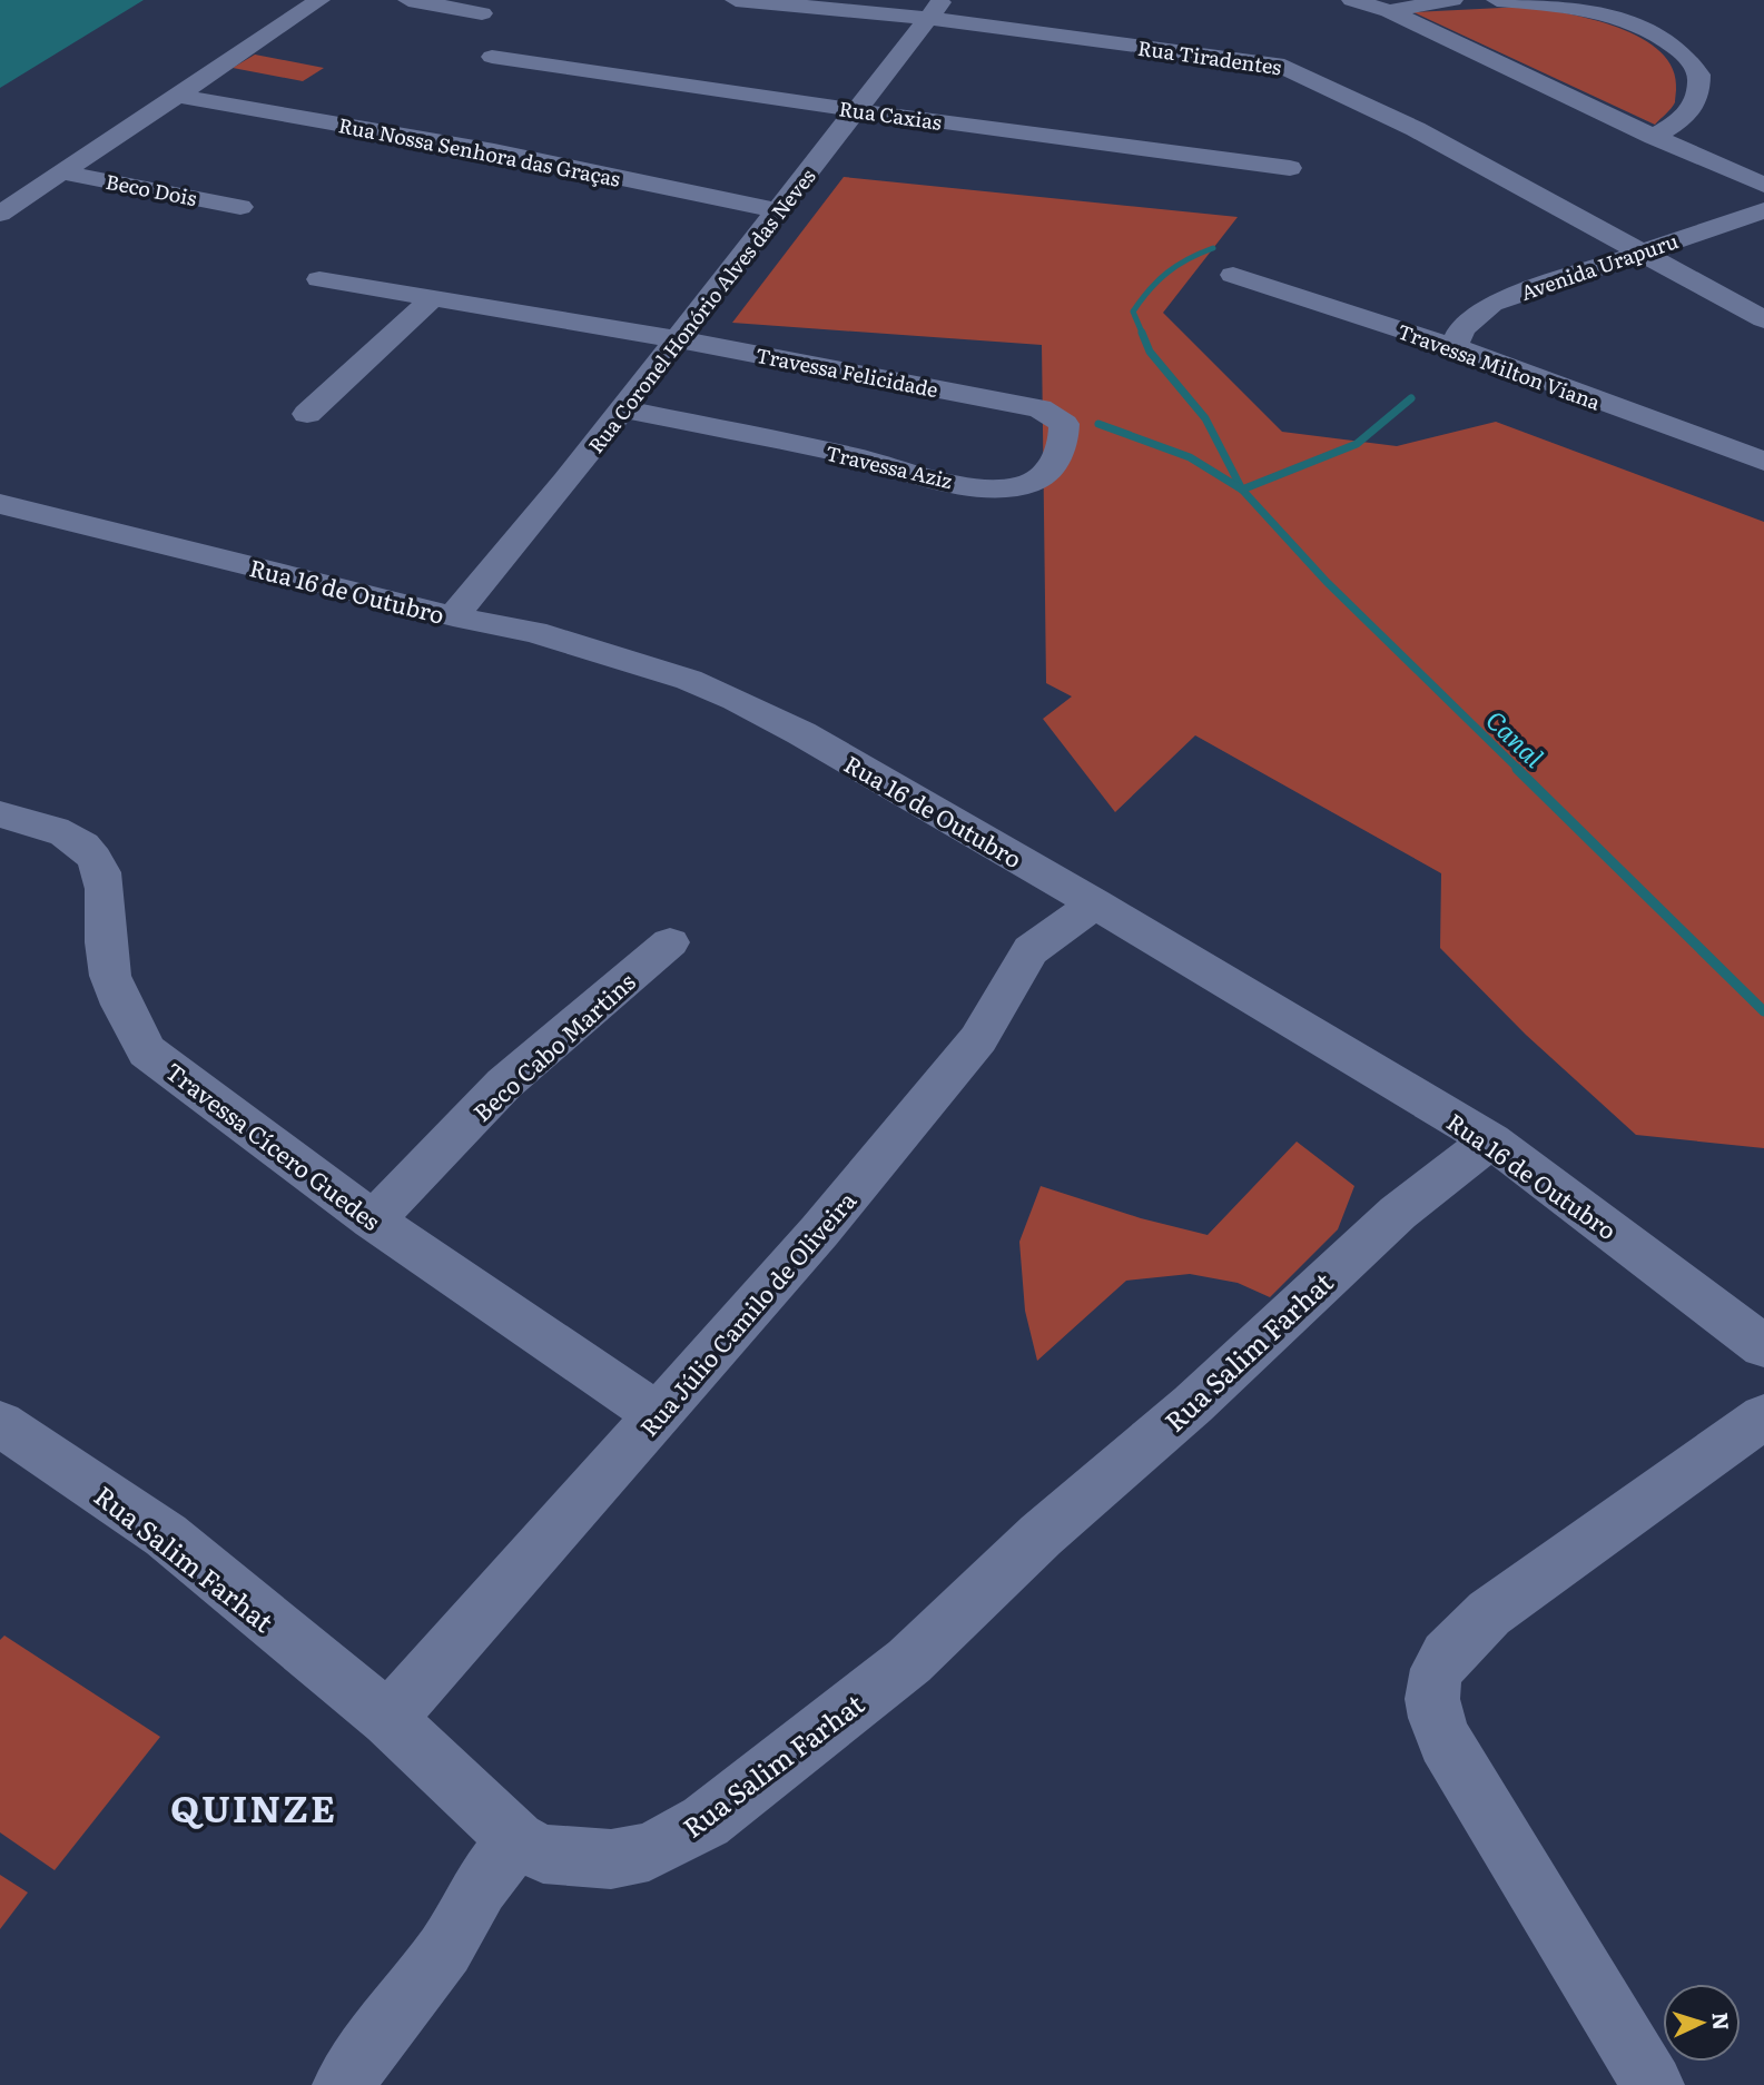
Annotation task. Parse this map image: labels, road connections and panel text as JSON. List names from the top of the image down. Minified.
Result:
{"streets":{"street":["Rua Tiradentes","Rua Caxias","Rua Nossa Senhora das Graças","Beco Dois","Avenida Urapuru","Rua Coronel Honório Alves das Neves","Travessa Milton Viana","Travessa Felicidade","Travessa Aziz","Rua 16 de Outubro","Beco Cabo Martins","Travessa Cícero Guedes","Rua Júlio Camilo de Oliveira","Rua Salim Farhat"]},"crossings":[["Rua Tiradentes","Avenida Urapuru"],["Rua Tiradentes","Rua Coronel Honório Alves das Neves"],["Rua Caxias","Rua Coronel Honório Alves das Neves"],["Rua Nossa Senhora das Graças","Rua Coronel Honório Alves das Neves"],["Avenida Urapuru","Travessa Milton Viana"],["Rua Coronel Honório Alves das Neves","Travessa Felicidade"],["Rua Coronel Honório Alves das Neves","Travessa Aziz"],["Rua Coronel Honório Alves das Neves","Rua 16 de Outubro"],["Travessa Felicidade","Travessa Aziz"],["Rua 16 de Outubro","Rua Júlio Camilo de Oliveira"],["Rua 16 de Outubro","Rua Salim Farhat"],["Beco Cabo Martins","Travessa Cícero Guedes"],["Travessa Cícero Guedes","Rua Júlio Camilo de Oliveira"],["Rua Júlio Camilo de Oliveira","Rua Salim Farhat"]],"districts":["QUINZE"],"water":["Canal"],"north":"right"}
